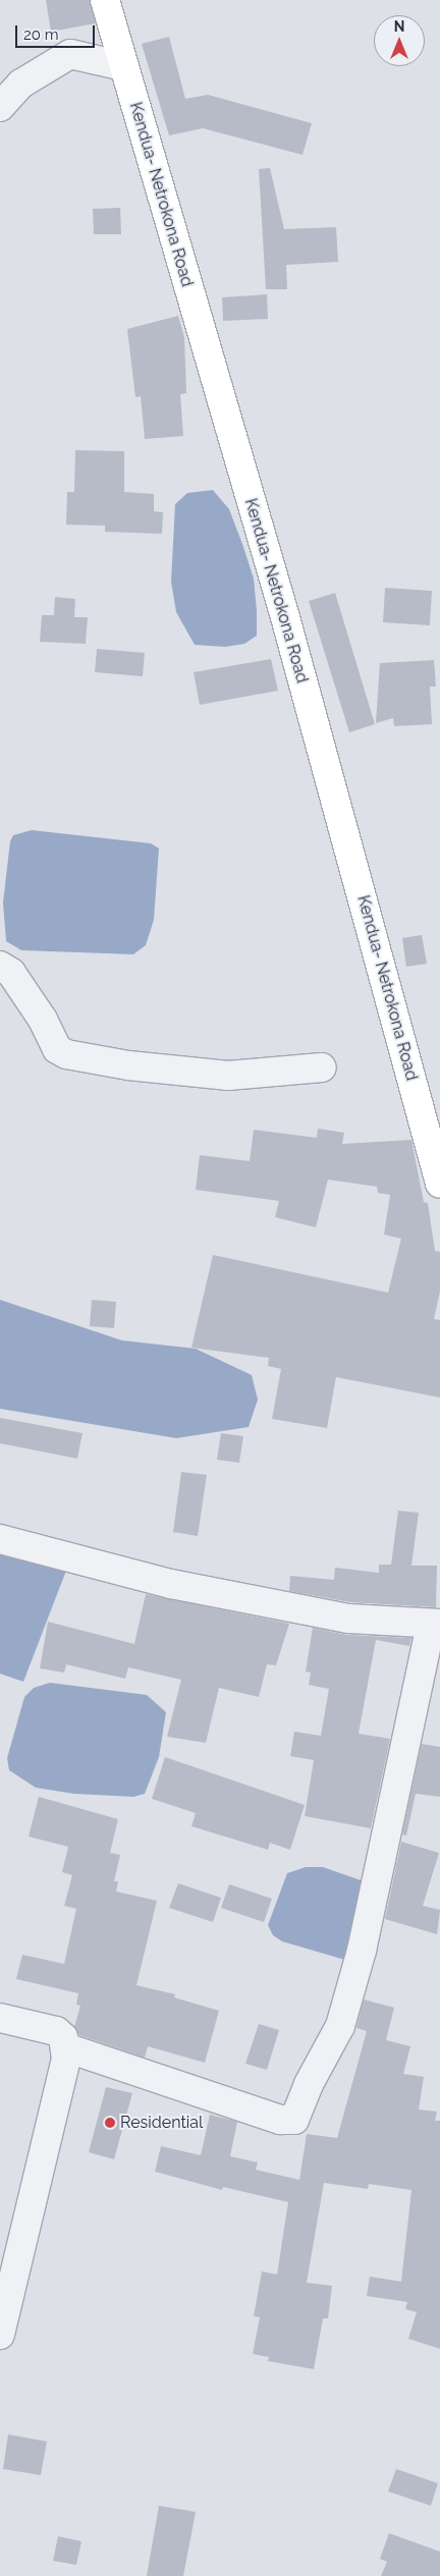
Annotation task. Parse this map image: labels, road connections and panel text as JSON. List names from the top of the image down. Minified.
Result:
{"streets":{"main road":["Kendua- Netrokona Road"]},"places":["Residential"],"scale_bar":"20 m","north":"top"}
